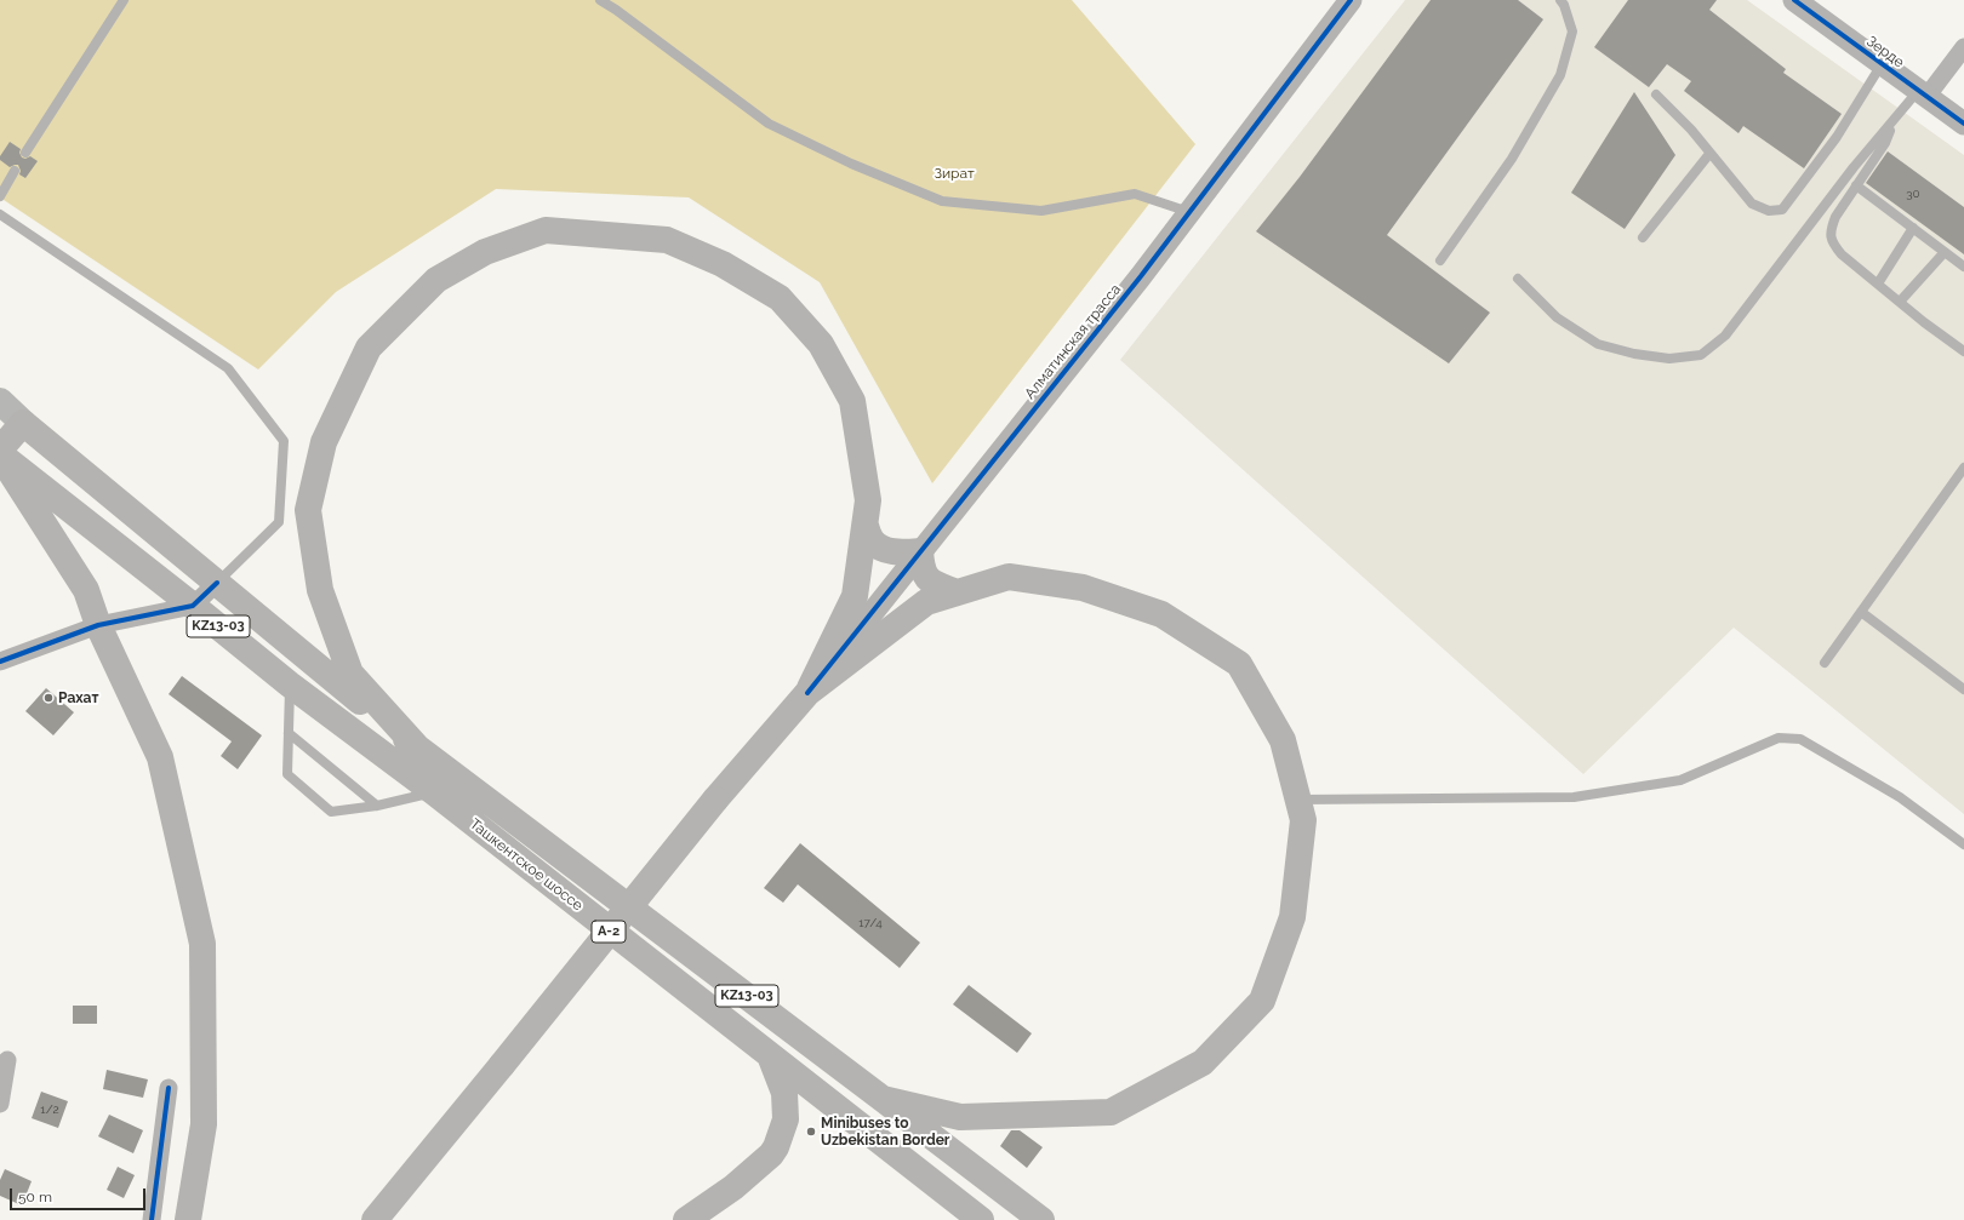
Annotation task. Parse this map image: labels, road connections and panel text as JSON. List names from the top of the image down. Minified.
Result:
{"streets":{"highway":["KZ13-03","Ташкентское шоссе","A-2"],"street":["Зерде","Алматинская трасса"]},"crossings":[["Алматинская трасса","A-2"],["KZ13-03","Ташкентское шоссе"]],"parks":["Зират"],"places":["Рахат","Minibuses to Uzbekistan Border"],"house_numbers":["30","17/4","1/2"],"scale_bar":"50 m"}
